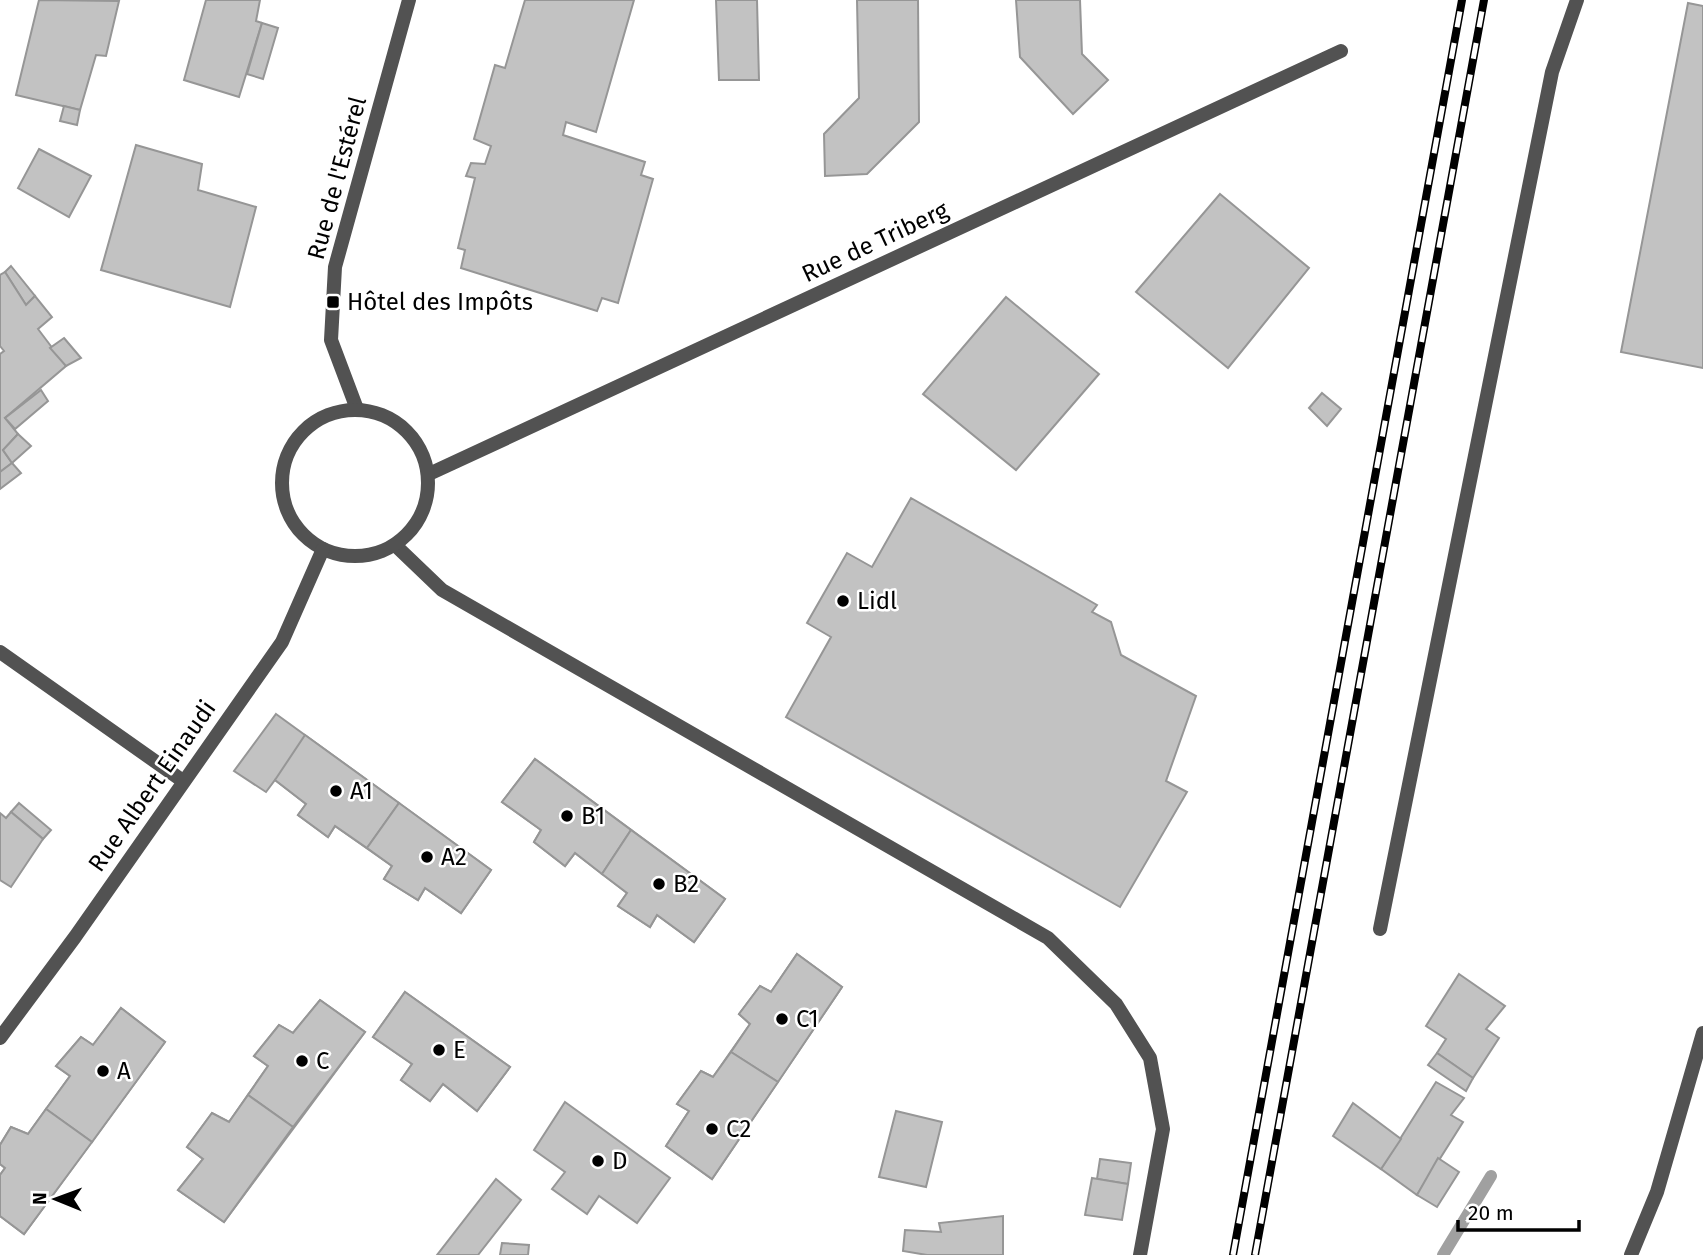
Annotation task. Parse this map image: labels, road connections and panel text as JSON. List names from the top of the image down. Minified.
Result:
{"streets":{"street":["Rue de l'Estérel","Rue de Triberg","Rue Albert Einaudi"]},"crossings":[["Rue de l'Estérel","Rue de Triberg"],["Rue de l'Estérel","Rue Albert Einaudi"],["Rue de Triberg","Rue Albert Einaudi"]],"places":{"transit":["Hôtel des Impôts"],"other":["Lidl","A1","B1","A2","B2","C1","E","C","A","C2","D"]},"scale_bar":"20 m","north":"left"}
